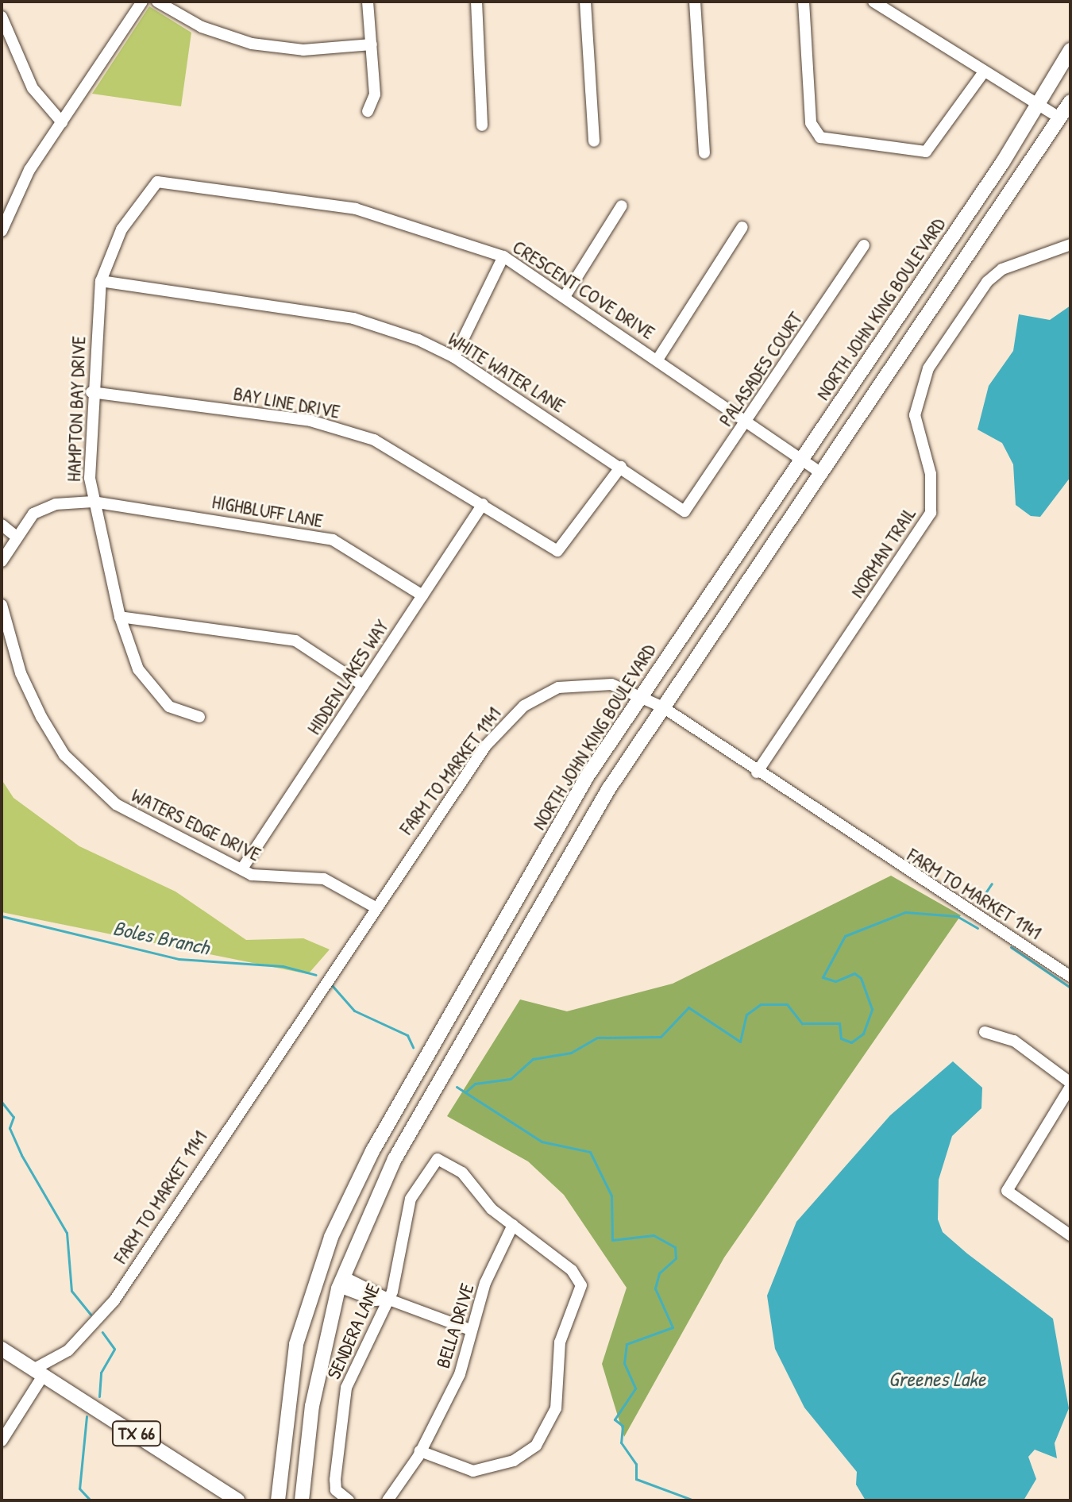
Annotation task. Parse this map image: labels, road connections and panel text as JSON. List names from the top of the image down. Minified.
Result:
{"streets":{"main road":["NORTH JOHN KING BOULEVARD","TX 66"],"street":["CRESCENT COVE DRIVE","PALASADES COURT","WHITE WATER LANE","BAY LINE DRIVE","HAMPTON BAY DRIVE","HIGHBLUFF LANE","NORMAN TRAIL","HIDDEN LAKES WAY","FARM TO MARKET 1141","WATERS EDGE DRIVE","BELLA DRIVE","SENDERA LANE"]},"crossings":[["CRESCENT COVE DRIVE","NORTH JOHN KING BOULEVARD"],["CRESCENT COVE DRIVE","PALASADES COURT"],["CRESCENT COVE DRIVE","HAMPTON BAY DRIVE"],["NORTH JOHN KING BOULEVARD","FARM TO MARKET 1141"],["PALASADES COURT","WHITE WATER LANE"],["WHITE WATER LANE","BAY LINE DRIVE"],["WHITE WATER LANE","HAMPTON BAY DRIVE"],["BAY LINE DRIVE","HAMPTON BAY DRIVE"],["BAY LINE DRIVE","HIDDEN LAKES WAY"],["HAMPTON BAY DRIVE","HIGHBLUFF LANE"],["HIGHBLUFF LANE","HIDDEN LAKES WAY"],["NORMAN TRAIL","FARM TO MARKET 1141"],["HIDDEN LAKES WAY","WATERS EDGE DRIVE"],["FARM TO MARKET 1141","WATERS EDGE DRIVE"],["FARM TO MARKET 1141","TX 66"],["BELLA DRIVE","SENDERA LANE"]],"water":["Boles Branch","Greenes Lake"]}
